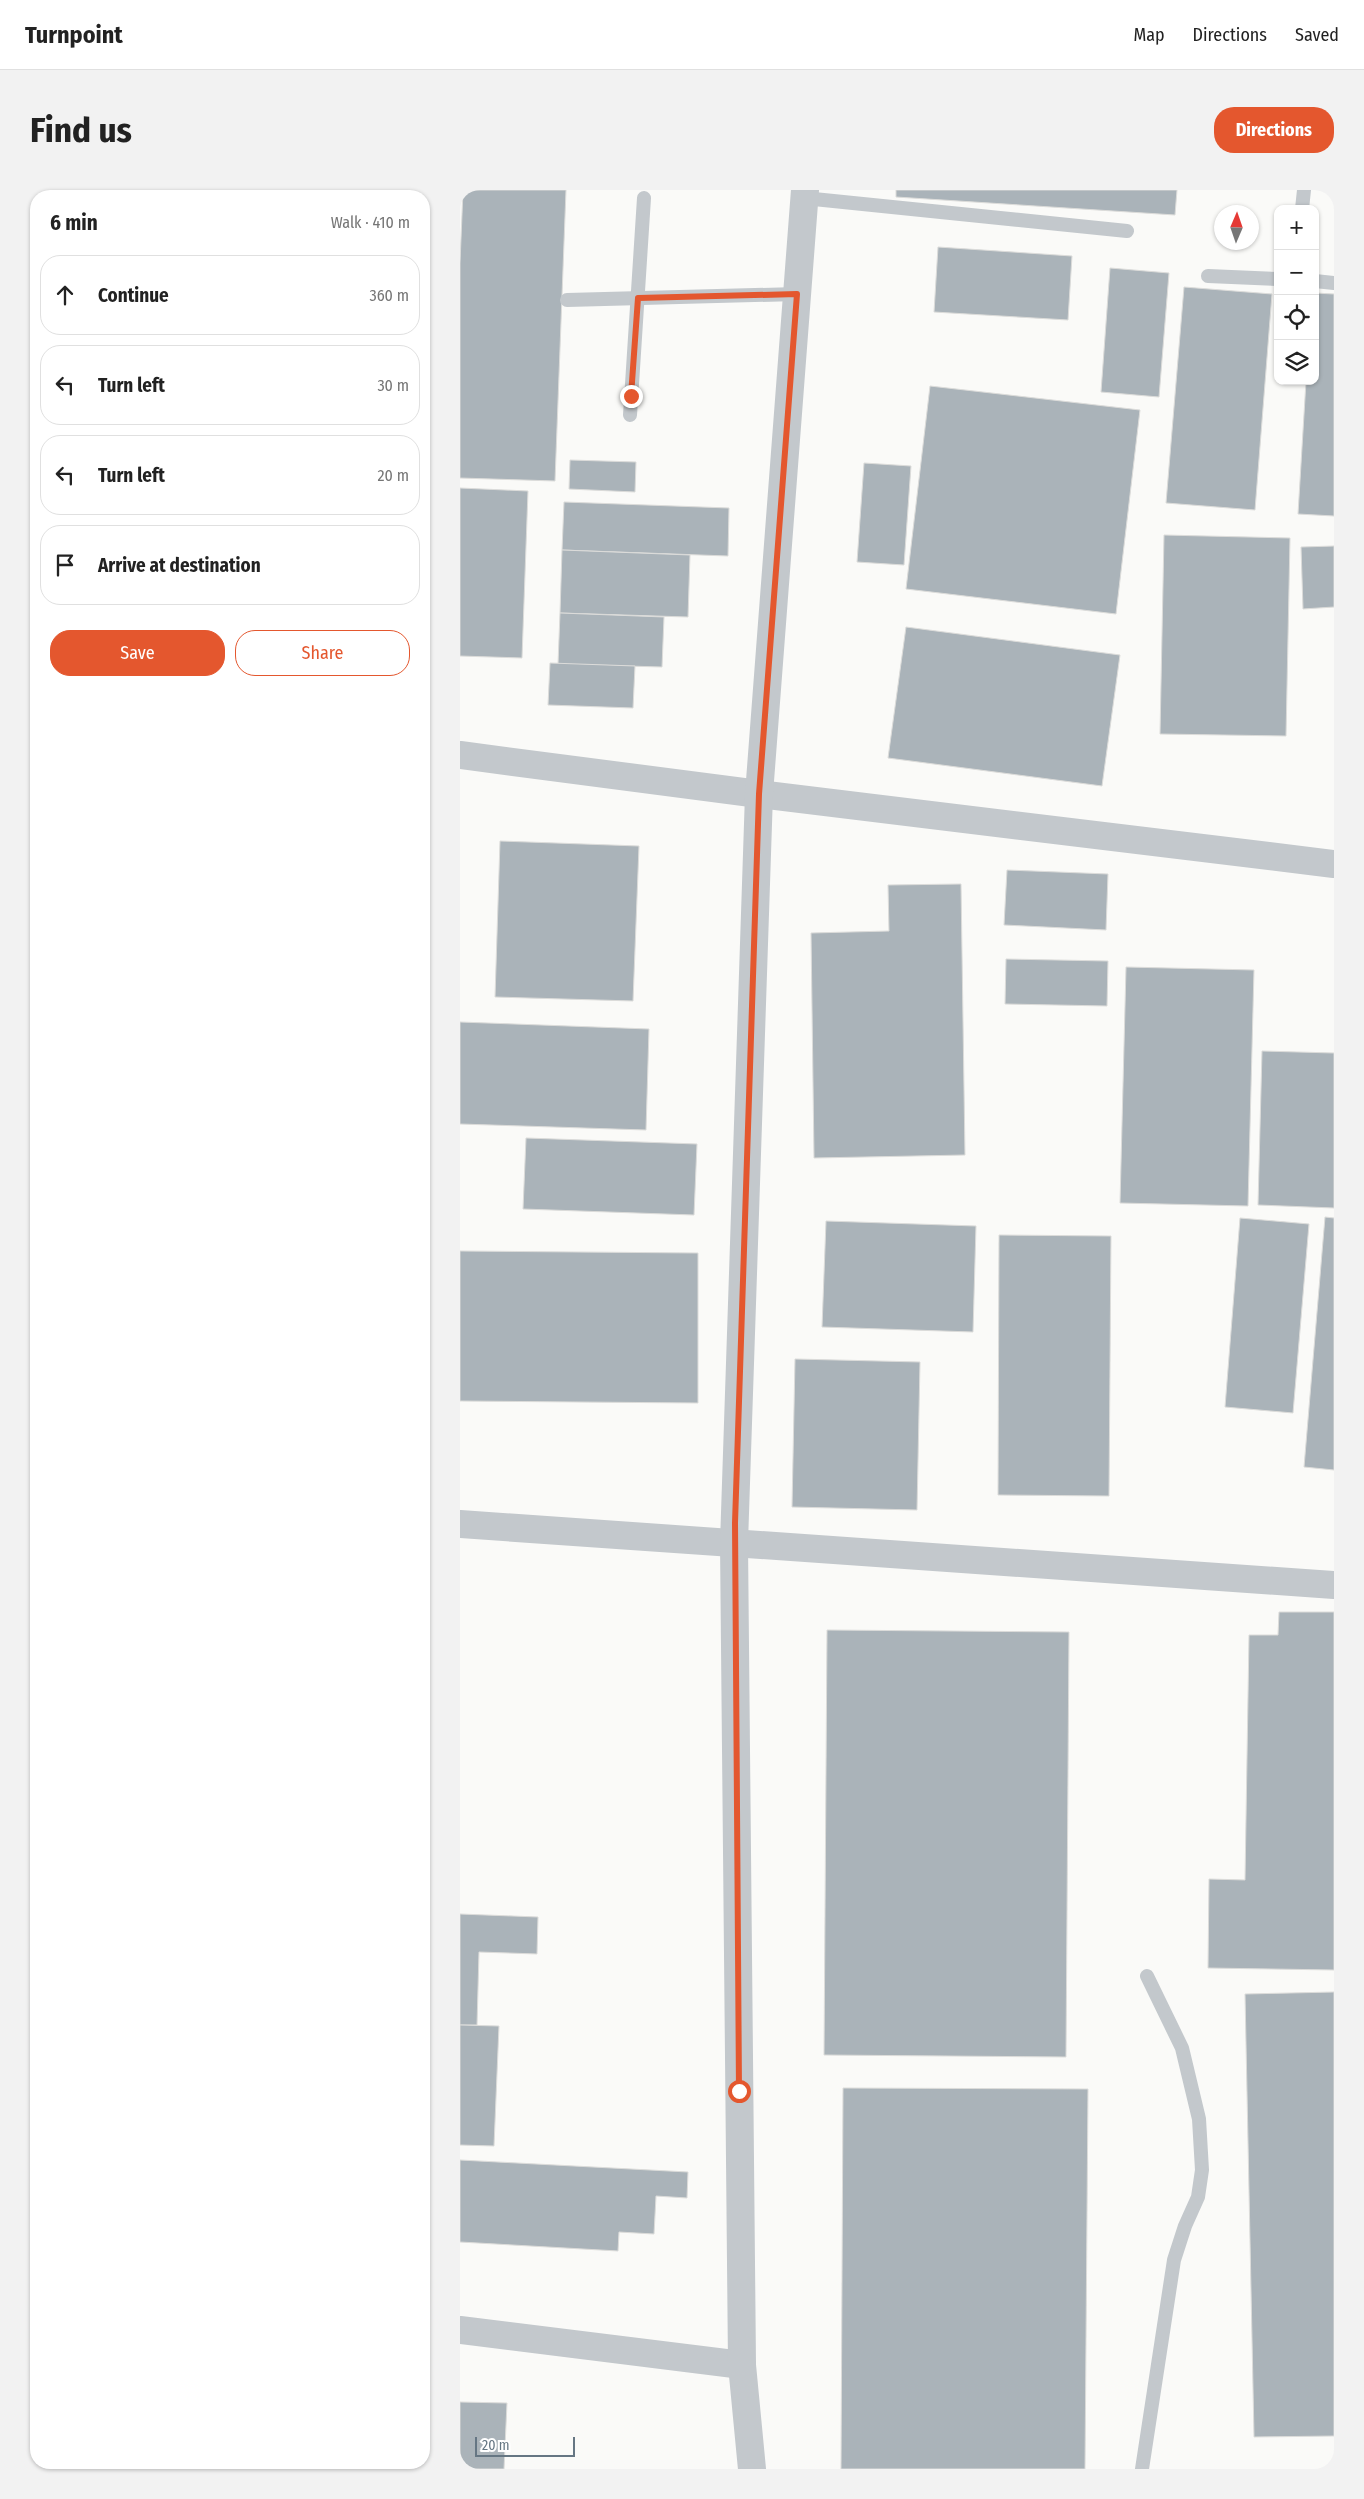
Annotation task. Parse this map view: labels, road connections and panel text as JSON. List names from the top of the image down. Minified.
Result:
{"scale_bar":"20 m","north":"top","page":{"header":"Turnpoint","nav":["Map","Directions","Saved"],"buttons":["Directions",["Save","Share"]],"title":"Find us","heading":["6 min","Walk · 410 m"],"map_buttons":["+","−"],"list":[["Continue","360 m"],["Turn left","30 m"],["Turn left","20 m"],"Arrive at destination"],"scale":"20 m"}}
